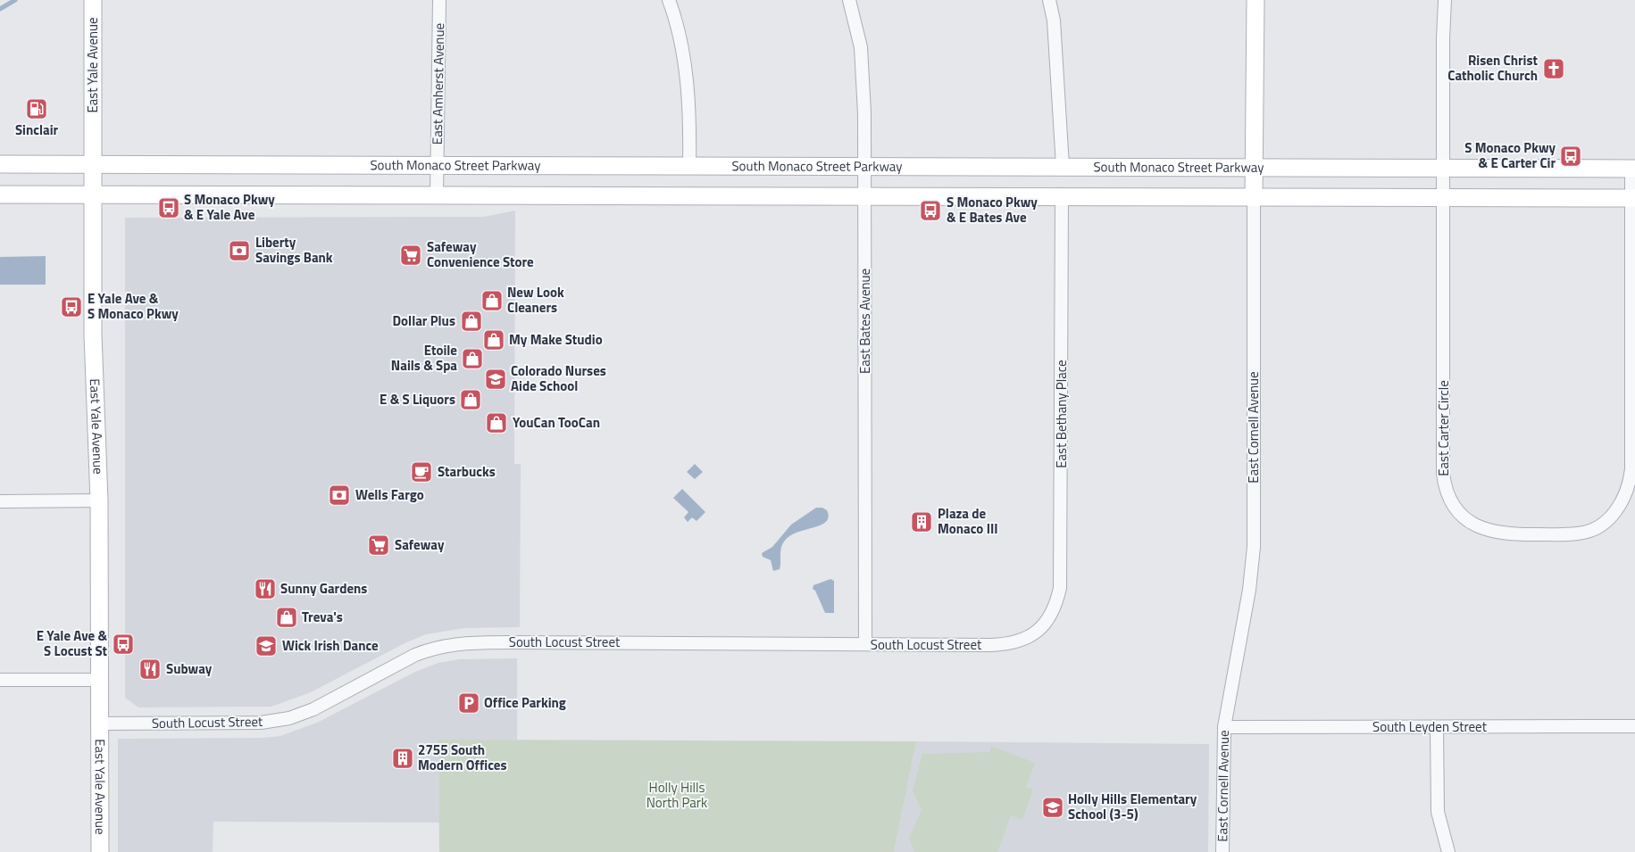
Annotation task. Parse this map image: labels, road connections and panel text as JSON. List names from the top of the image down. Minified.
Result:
{"streets":{"main road":["East Yale Avenue","South Monaco Street Parkway","East Cornell Avenue"],"street":["East Amherst Avenue","East Bates Avenue","East Bethany Place","East Carter Circle","South Locust Street","South Leyden Street"]},"crossings":[["East Yale Avenue","South Monaco Street Parkway"],["East Yale Avenue","South Locust Street"],["East Amherst Avenue","South Monaco Street Parkway"],["South Monaco Street Parkway","East Bates Avenue"],["South Monaco Street Parkway","East Cornell Avenue"],["South Monaco Street Parkway","East Carter Circle"],["East Bates Avenue","South Locust Street"],["East Bethany Place","South Locust Street"],["East Cornell Avenue","South Leyden Street"]],"parks":["Holly Hills North Park"],"places":{"church":["Risen Christ Catholic Church"],"fuel station":["Sinclair"],"bus stop":["S Monaco Pkwy & E Carter Cir","S Monaco Pkwy & E Yale Ave","S Monaco Pkwy & E Bates Ave","E Yale Ave & S Monaco Pkwy","E Yale Ave & S Locust St"],"bank":["Liberty Savings Bank","Wells Fargo"],"supermarket":["Safeway Convenience Store","Safeway"],"shop":["New Look Cleaners","Dollar Plus","My Make Studio","Etoile Nails & Spa","E & S Liquors","YouCan TooCan","Treva's"],"school or university":["Colorado Nurses Aide School","Wick Irish Dance","Holly Hills Elementary School (3-5)"],"cafe":["Starbucks"],"building":["Plaza de Monaco III","2755 South Modern Offices"],"restaurant":["Sunny Gardens","Subway"],"parking":["Office Parking"]}}
